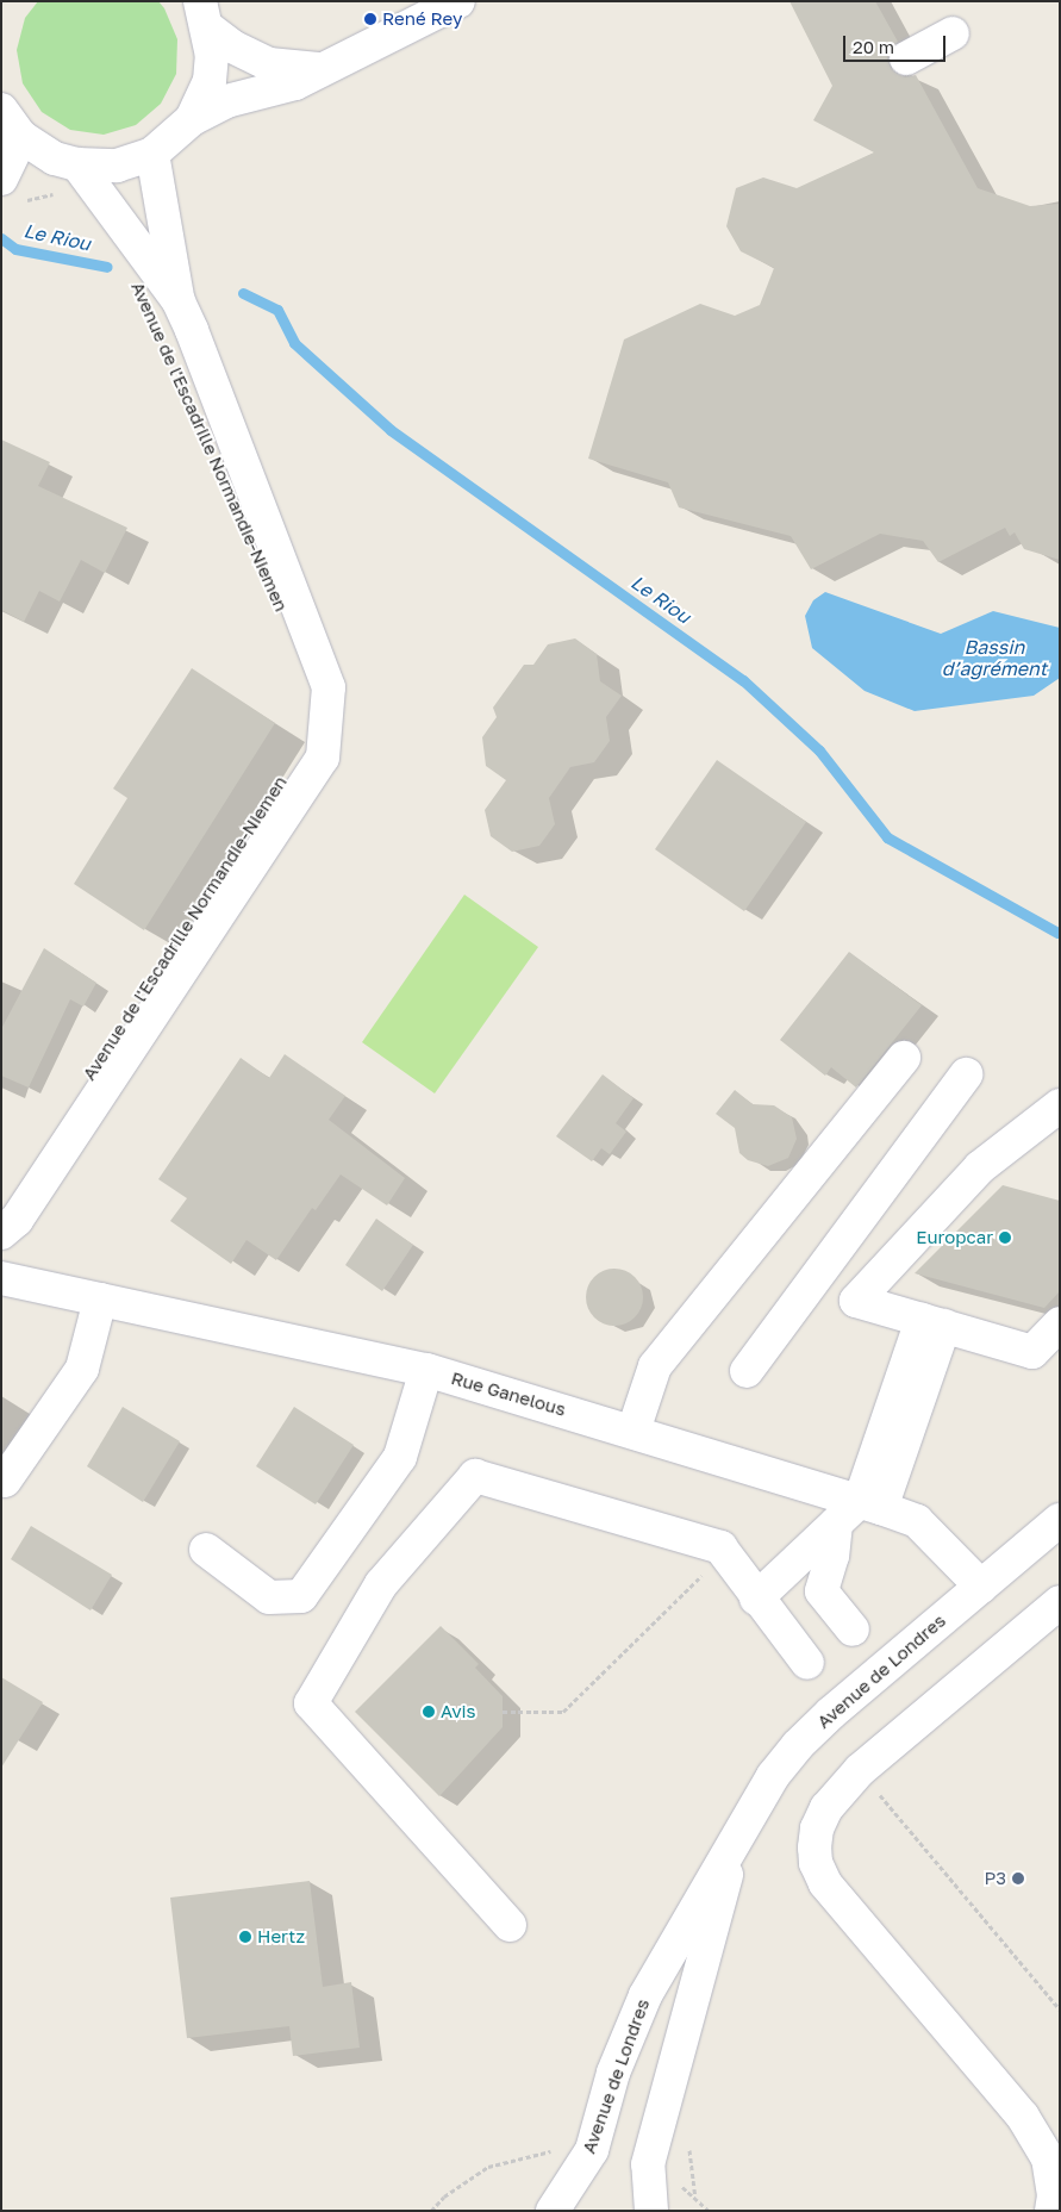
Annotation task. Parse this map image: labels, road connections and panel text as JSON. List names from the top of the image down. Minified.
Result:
{"streets":{"street":["Avenue de l'Escadrille Normandie-Niemen","Rue Ganelous","Avenue de Londres"]},"crossings":[["Rue Ganelous","Avenue de Londres"]],"water":["Le Riou","Bassin d’agrément"],"places":["René Rey","Europcar","Avis","P3","Hertz"],"scale_bar":"20 m"}
